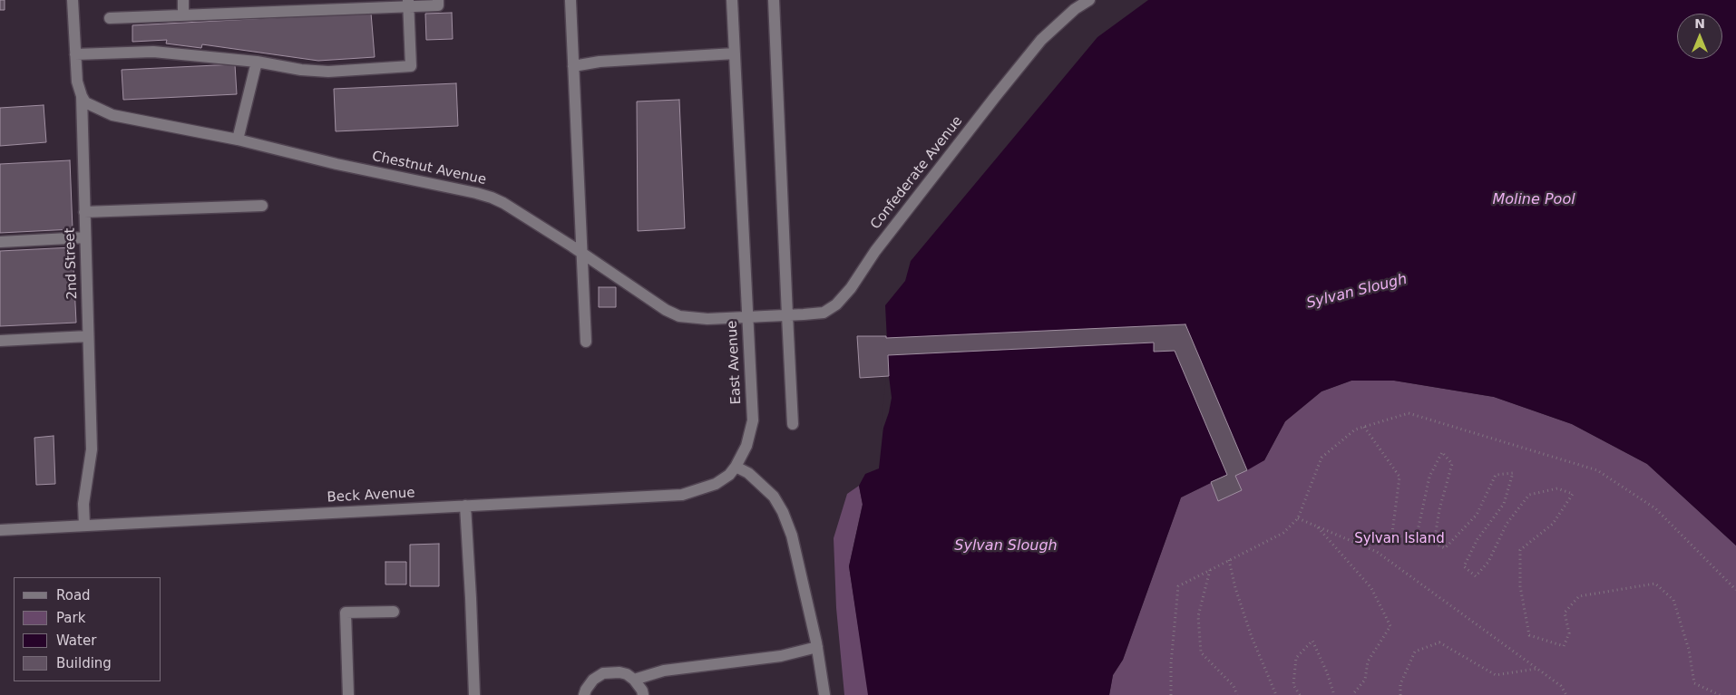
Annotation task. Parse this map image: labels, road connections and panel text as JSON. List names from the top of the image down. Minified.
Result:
{"streets":{"street":["Chestnut Avenue","Confederate Avenue","2nd Street","East Avenue","Beck Avenue"]},"crossings":[["Chestnut Avenue","Confederate Avenue"],["Chestnut Avenue","2nd Street"],["Chestnut Avenue","East Avenue"],["Confederate Avenue","East Avenue"],["2nd Street","Beck Avenue"],["East Avenue","Beck Avenue"]],"water":["Moline Pool","Sylvan Slough"],"parks":["Sylvan Island"],"legend":["Road","Park","Water","Building"],"north":"top"}
